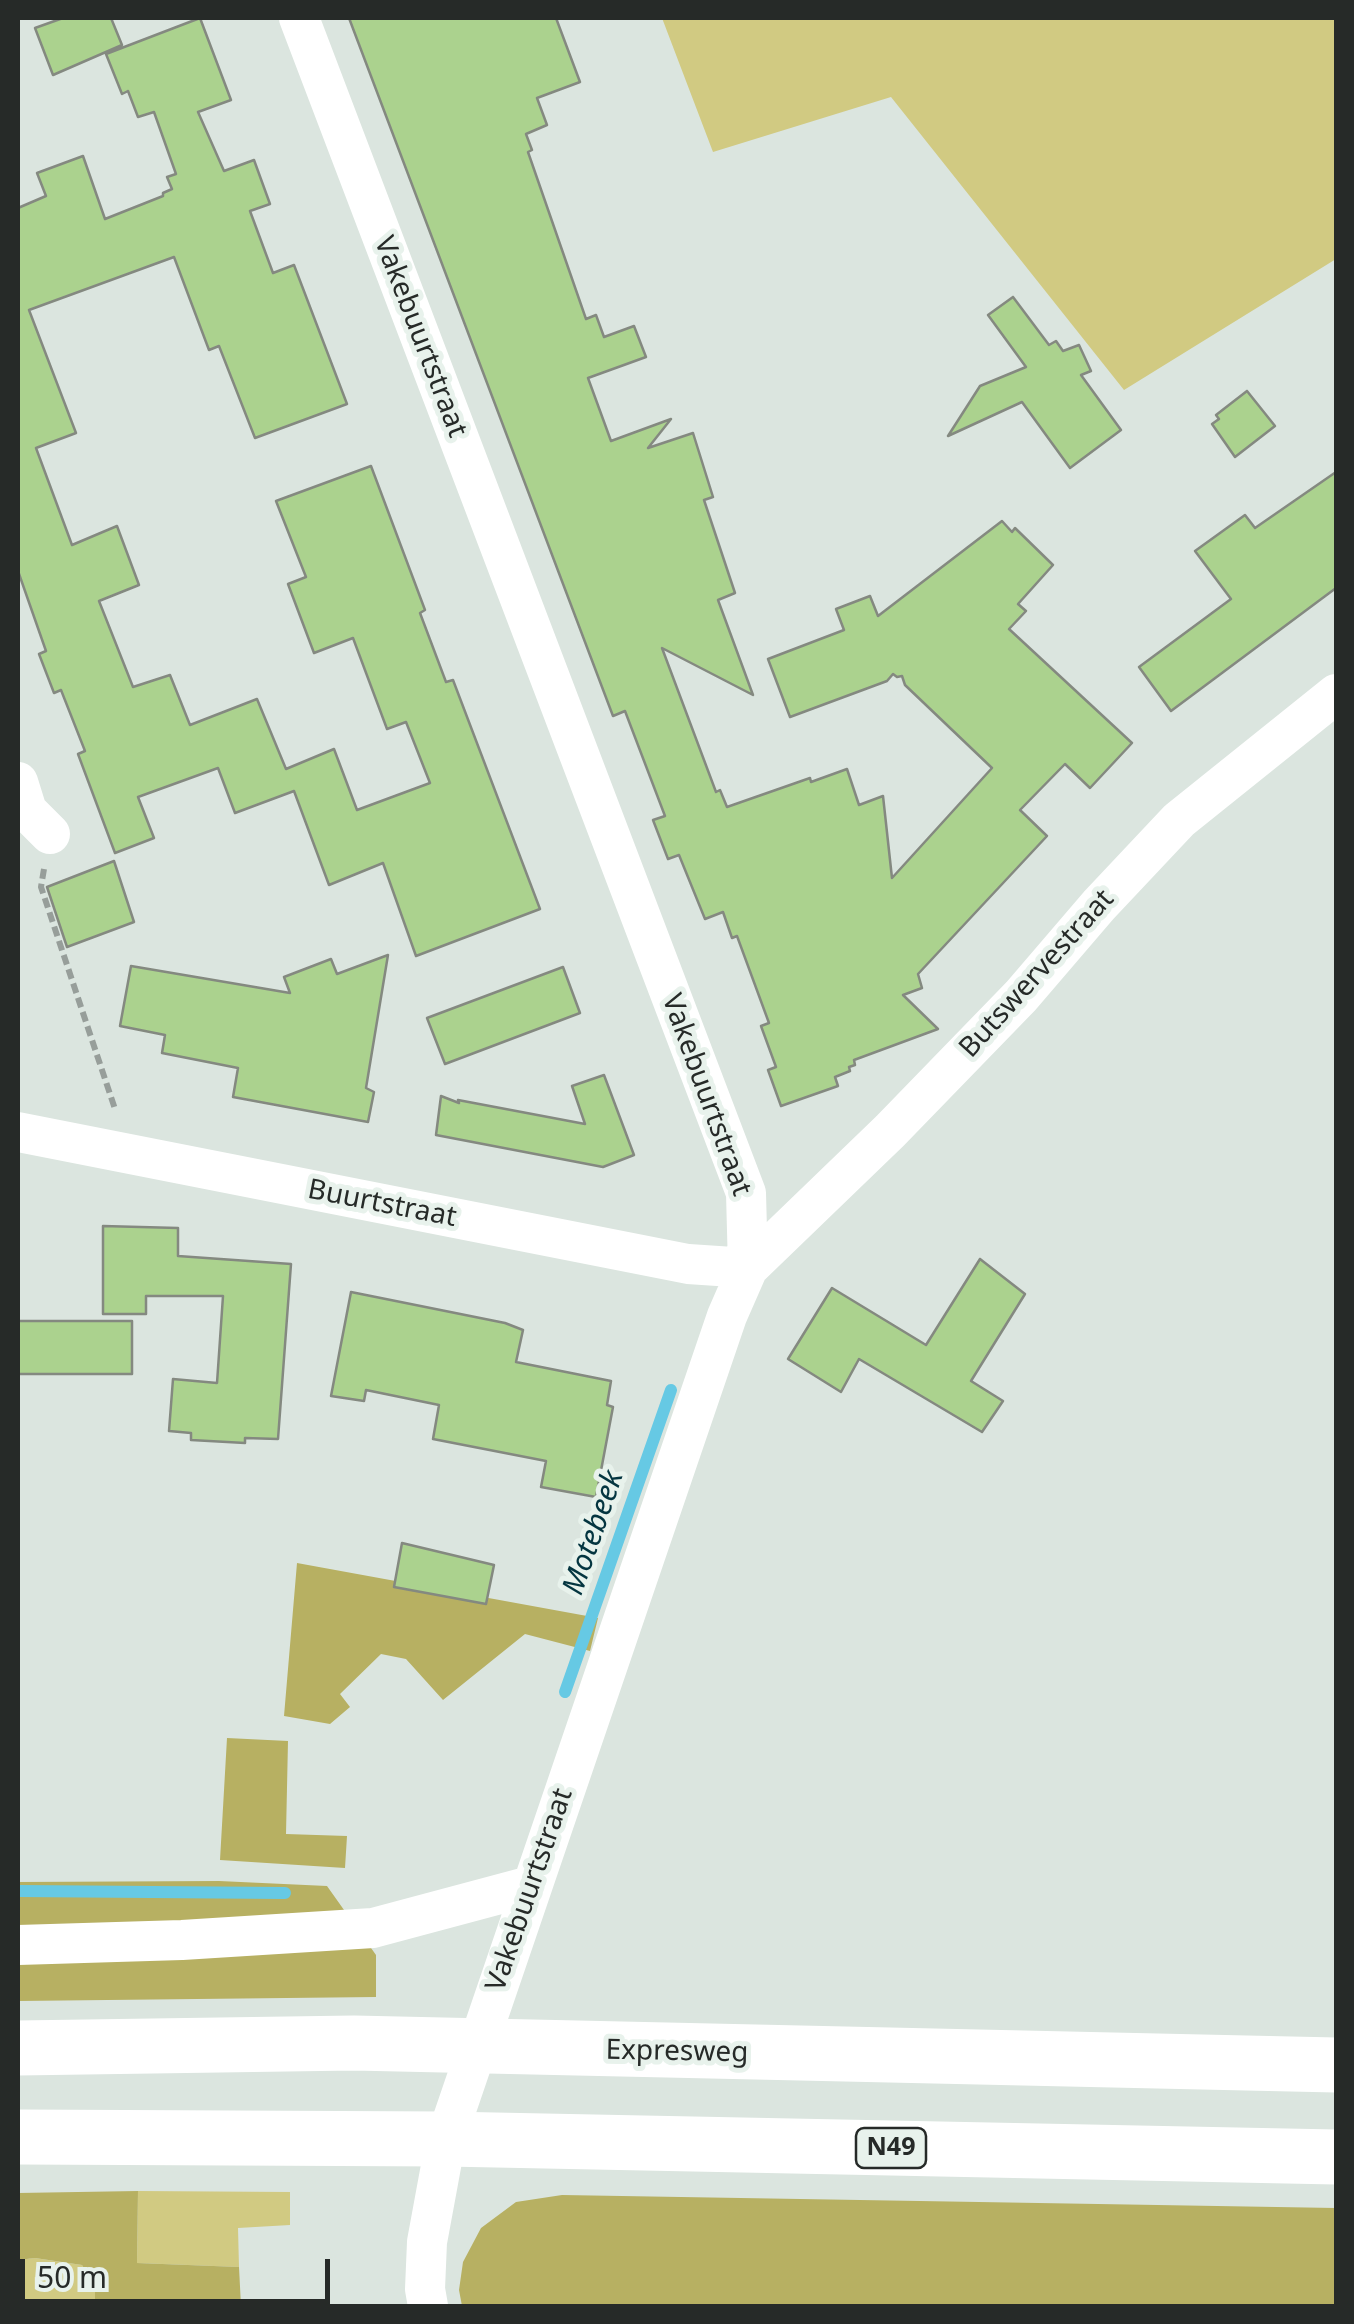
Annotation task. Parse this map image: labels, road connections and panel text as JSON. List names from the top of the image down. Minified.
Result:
{"streets":{"highway":["Expresweg","N49"],"street":["Vakebuurtstraat","Butswervestraat","Buurtstraat"]},"crossings":[["Vakebuurtstraat","Butswervestraat"],["Vakebuurtstraat","Buurtstraat"],["Vakebuurtstraat","Expresweg"],["Vakebuurtstraat","N49"],["Butswervestraat","Buurtstraat"]],"water":["Motebeek"],"scale_bar":"50 m"}
